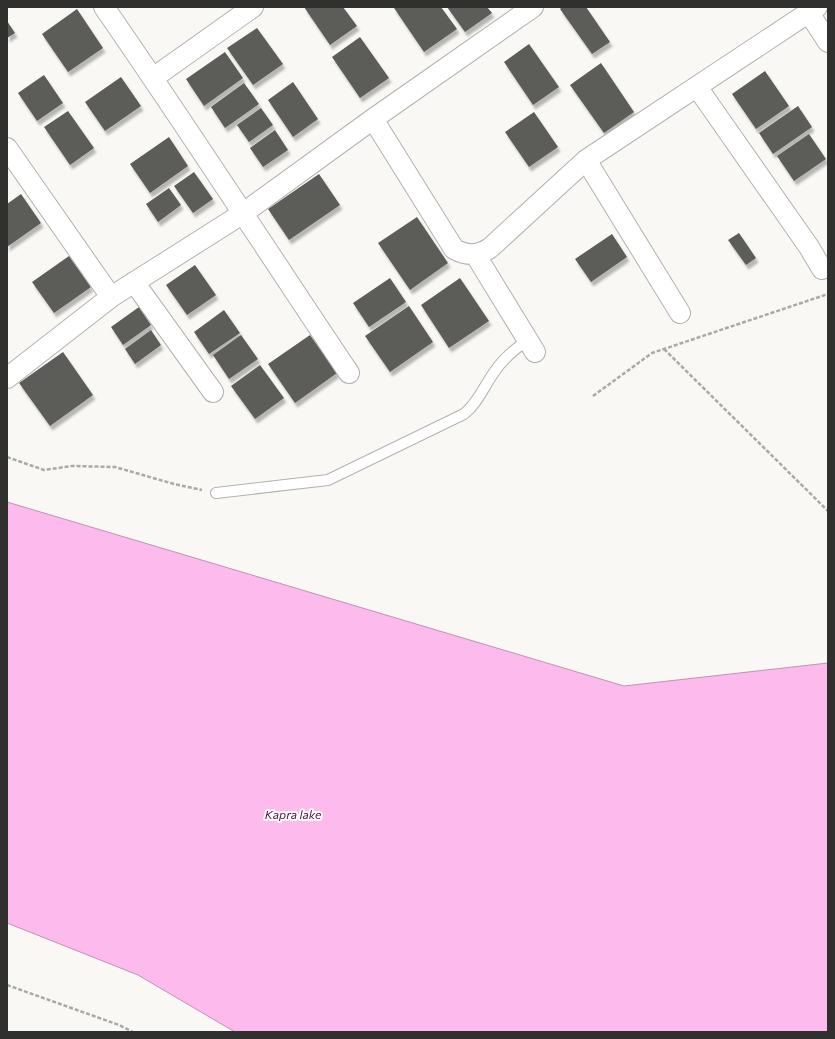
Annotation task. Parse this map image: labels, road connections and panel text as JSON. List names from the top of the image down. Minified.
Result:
{"water":["Kapra lake"]}
